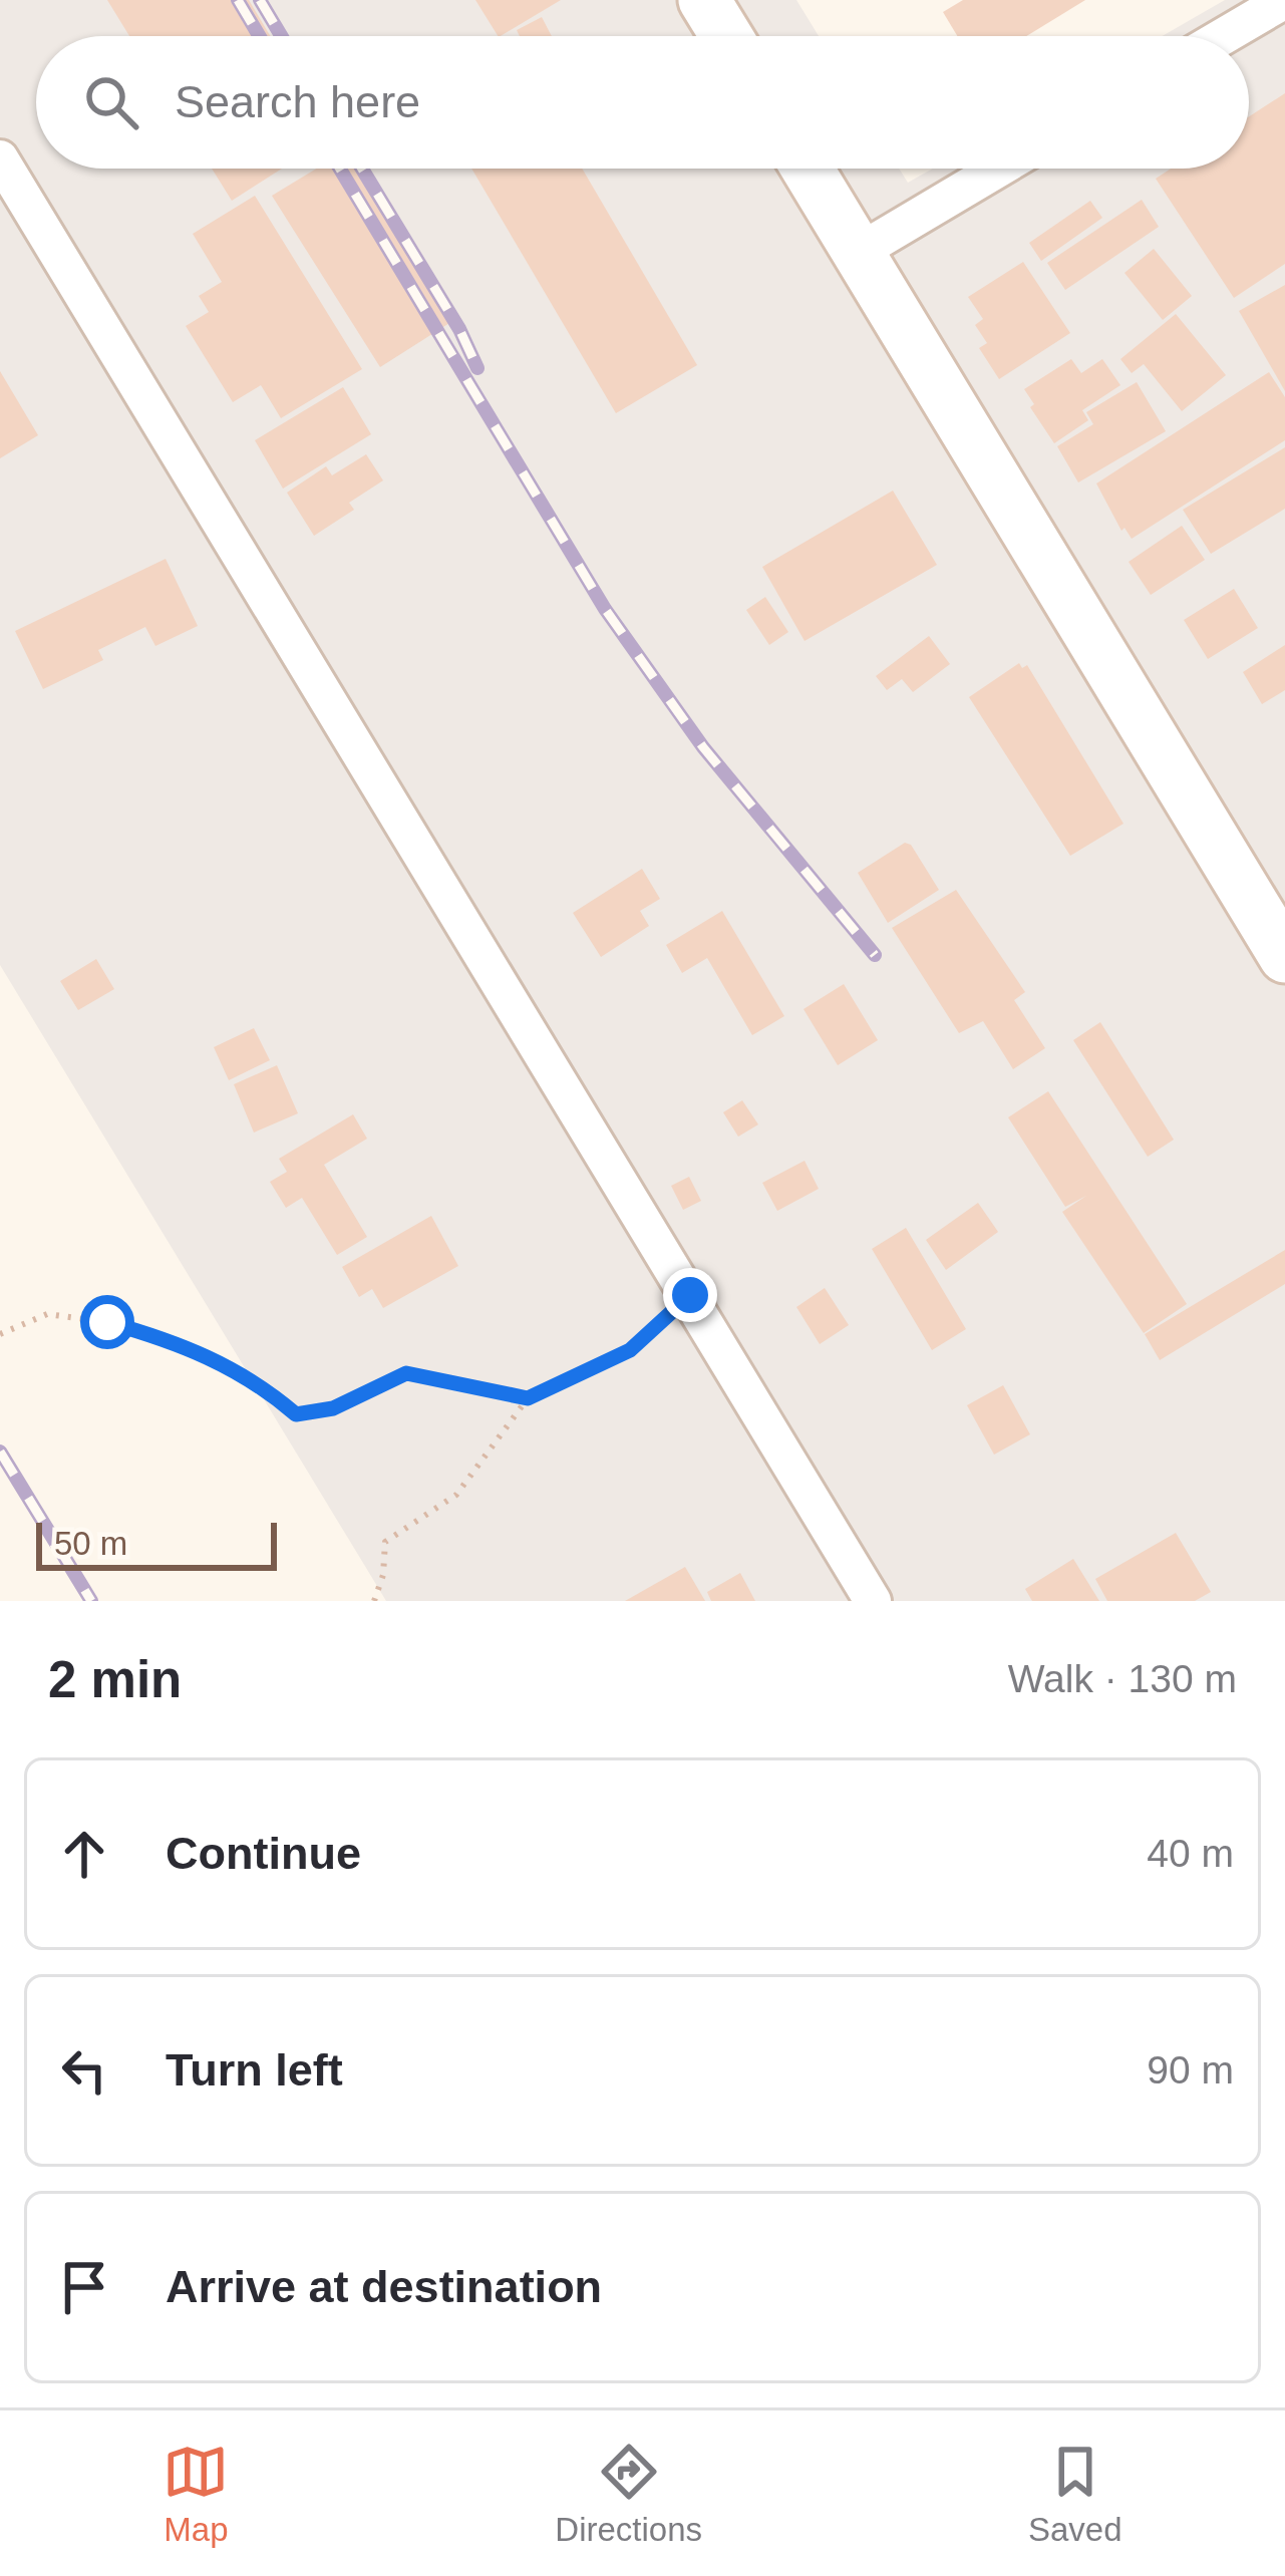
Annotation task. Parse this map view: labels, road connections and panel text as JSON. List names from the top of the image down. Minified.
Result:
{"scale_bar":"50 m","page":{"search":"Search here","scale":"50 m","heading":["2 min","Walk · 130 m"],"list":[["Continue","40 m"],["Turn left","90 m"],"Arrive at destination"],"nav":["Map","Directions","Saved"]}}
